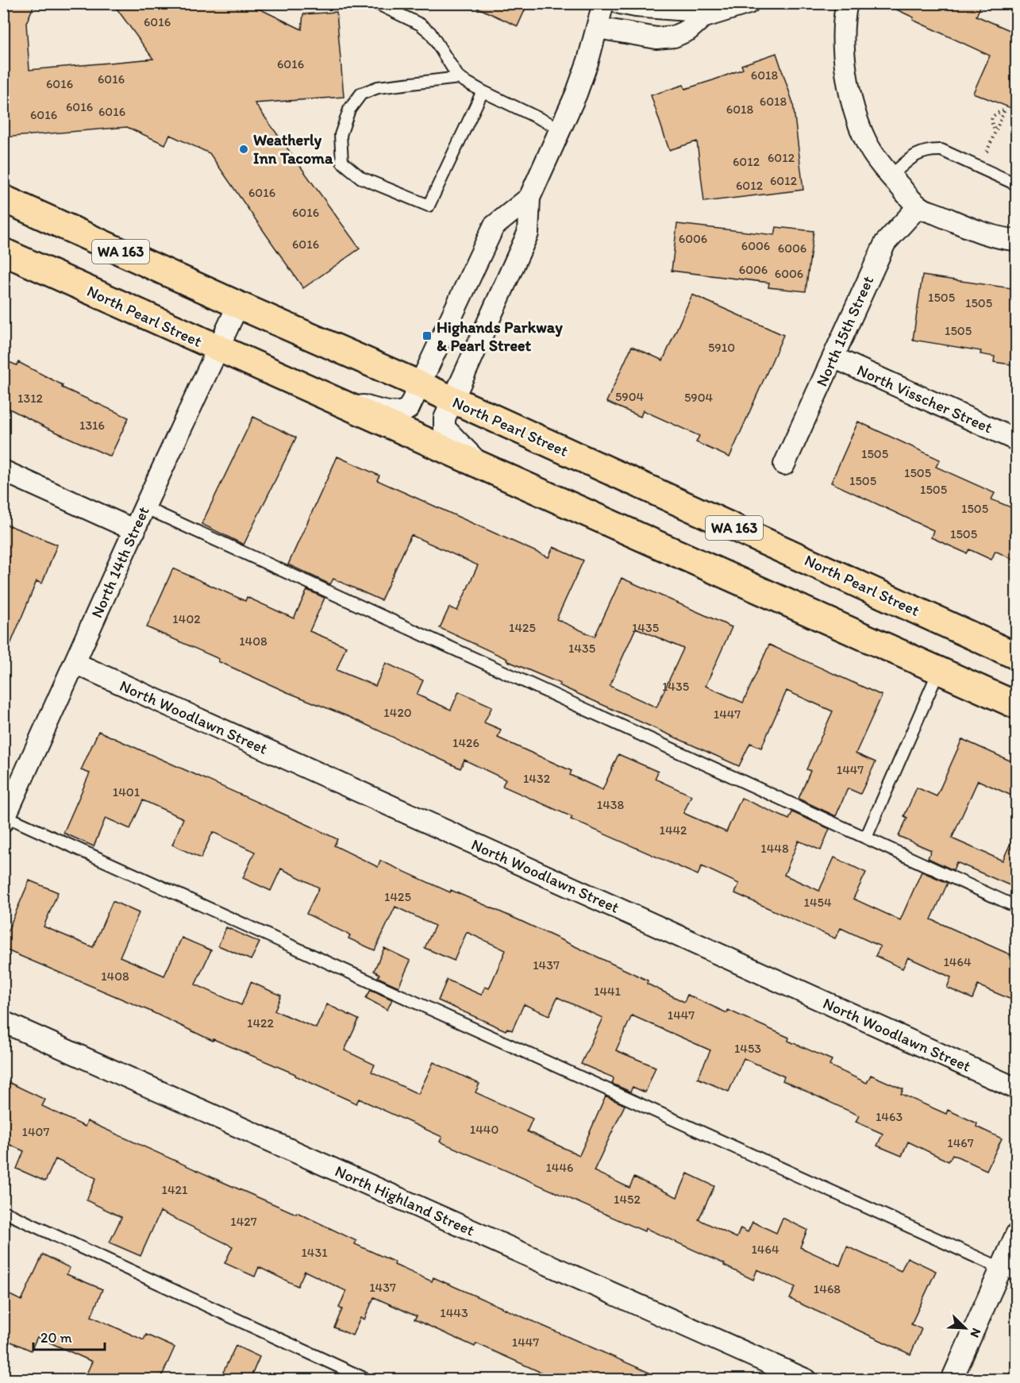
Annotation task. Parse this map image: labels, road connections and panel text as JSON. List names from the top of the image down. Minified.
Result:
{"streets":{"main road":["WA 163","North Pearl Street"],"street":["North 15th Street","North Visscher Street","North 14th Street","North Woodlawn Street","North Highland Street"]},"crossings":[["North Pearl Street","North 14th Street"],["North 15th Street","North Visscher Street"],["North 14th Street","North Woodlawn Street"]],"places":{"other":["Weatherly Inn Tacoma"],"transit":["Highands Parkway & Pearl Street"]},"house_numbers":["6016","6016","6018","6016","6016","6018","6016","6018","6016","6016","6012","6012","6012","6012","6016","6016","6006","6016","6006","6006","6006","6006","1505","1505","1505","5910","5904","5904","1312","1316","1505","1505","1505","1505","1505","1505","1402","1425","1435","1408","1435","1435","1420","1447","1426","1447","1432","1401","1438","1442","1448","1425","1454","1464","1437","1408","1441","1447","1422","1453","1463","1440","1407","1467","1446","1421","1452","1427","1464","1431","1437","1468","1443","1447"],"scale_bar":"20 m","north":"bottom right"}
